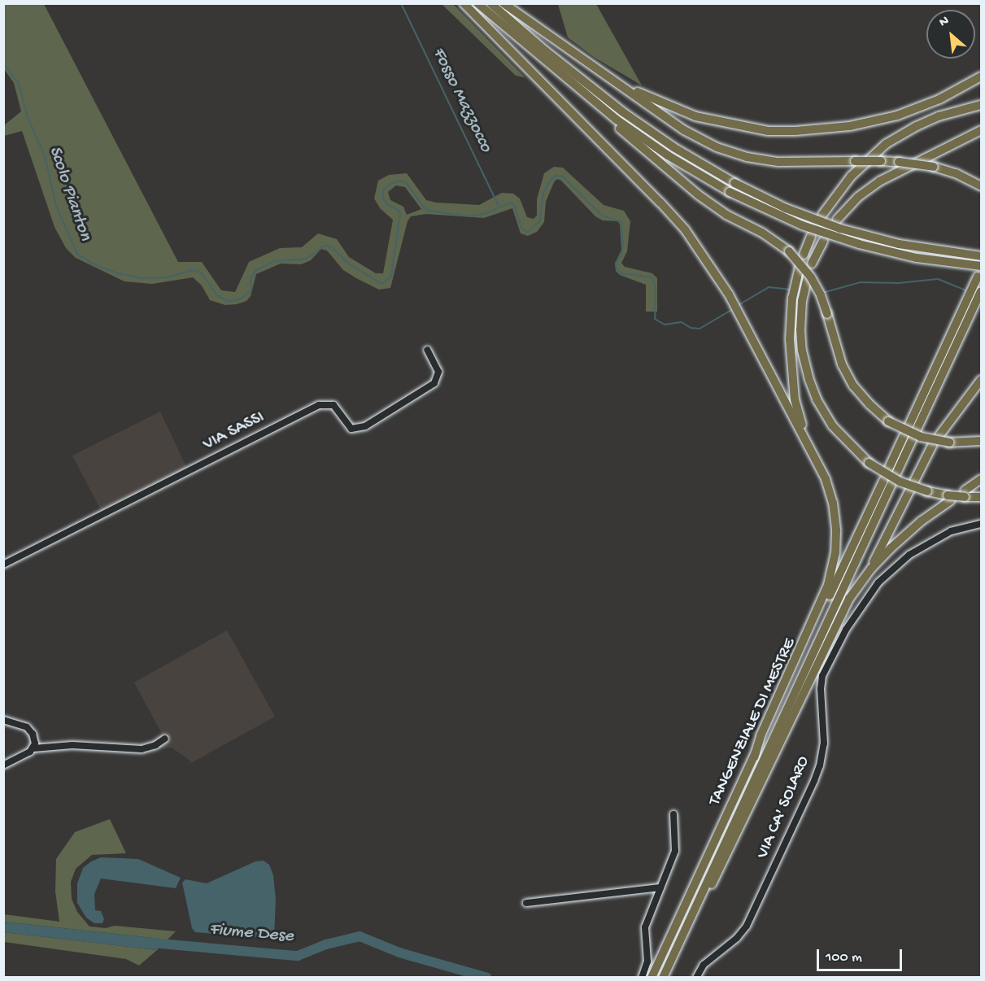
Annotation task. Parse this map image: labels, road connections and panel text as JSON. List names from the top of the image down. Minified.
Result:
{"streets":{"highway":["TANGENZIALE DI MESTRE"],"street":["VIA SASSI","VIA CA' SOLARO"]},"water":["Fosso Mazzocco","Scolo Pianton","Fiume Dese"],"scale_bar":"100 m","north":"top left"}
